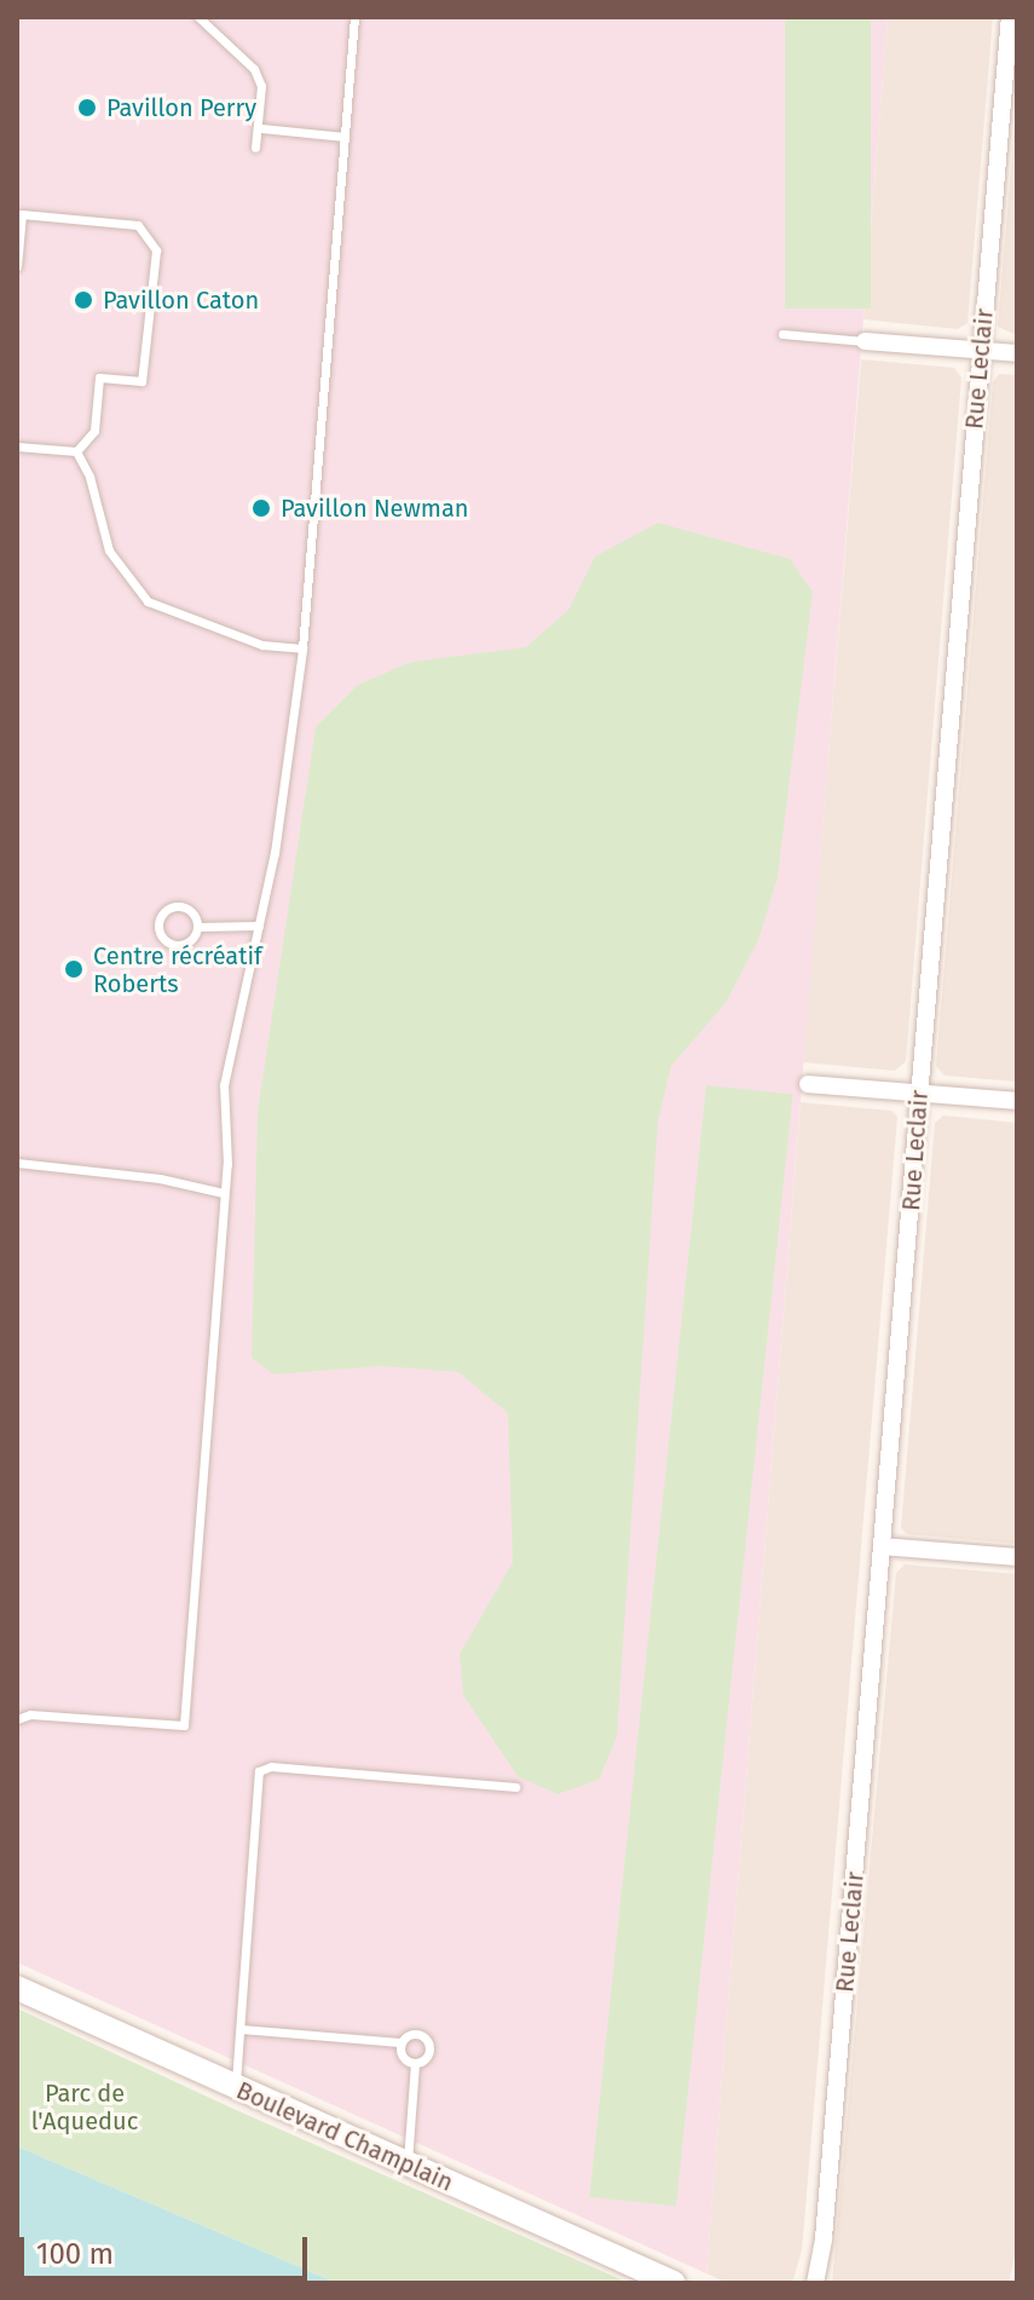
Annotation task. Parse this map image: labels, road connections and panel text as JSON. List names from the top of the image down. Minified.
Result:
{"streets":{"main road":["Boulevard Champlain"],"street":["Rue Leclair"]},"parks":["Parc de l'Aqueduc"],"places":["Pavillon Perry","Pavillon Caton","Pavillon Newman","Centre récréatif Roberts"],"scale_bar":"100 m"}
